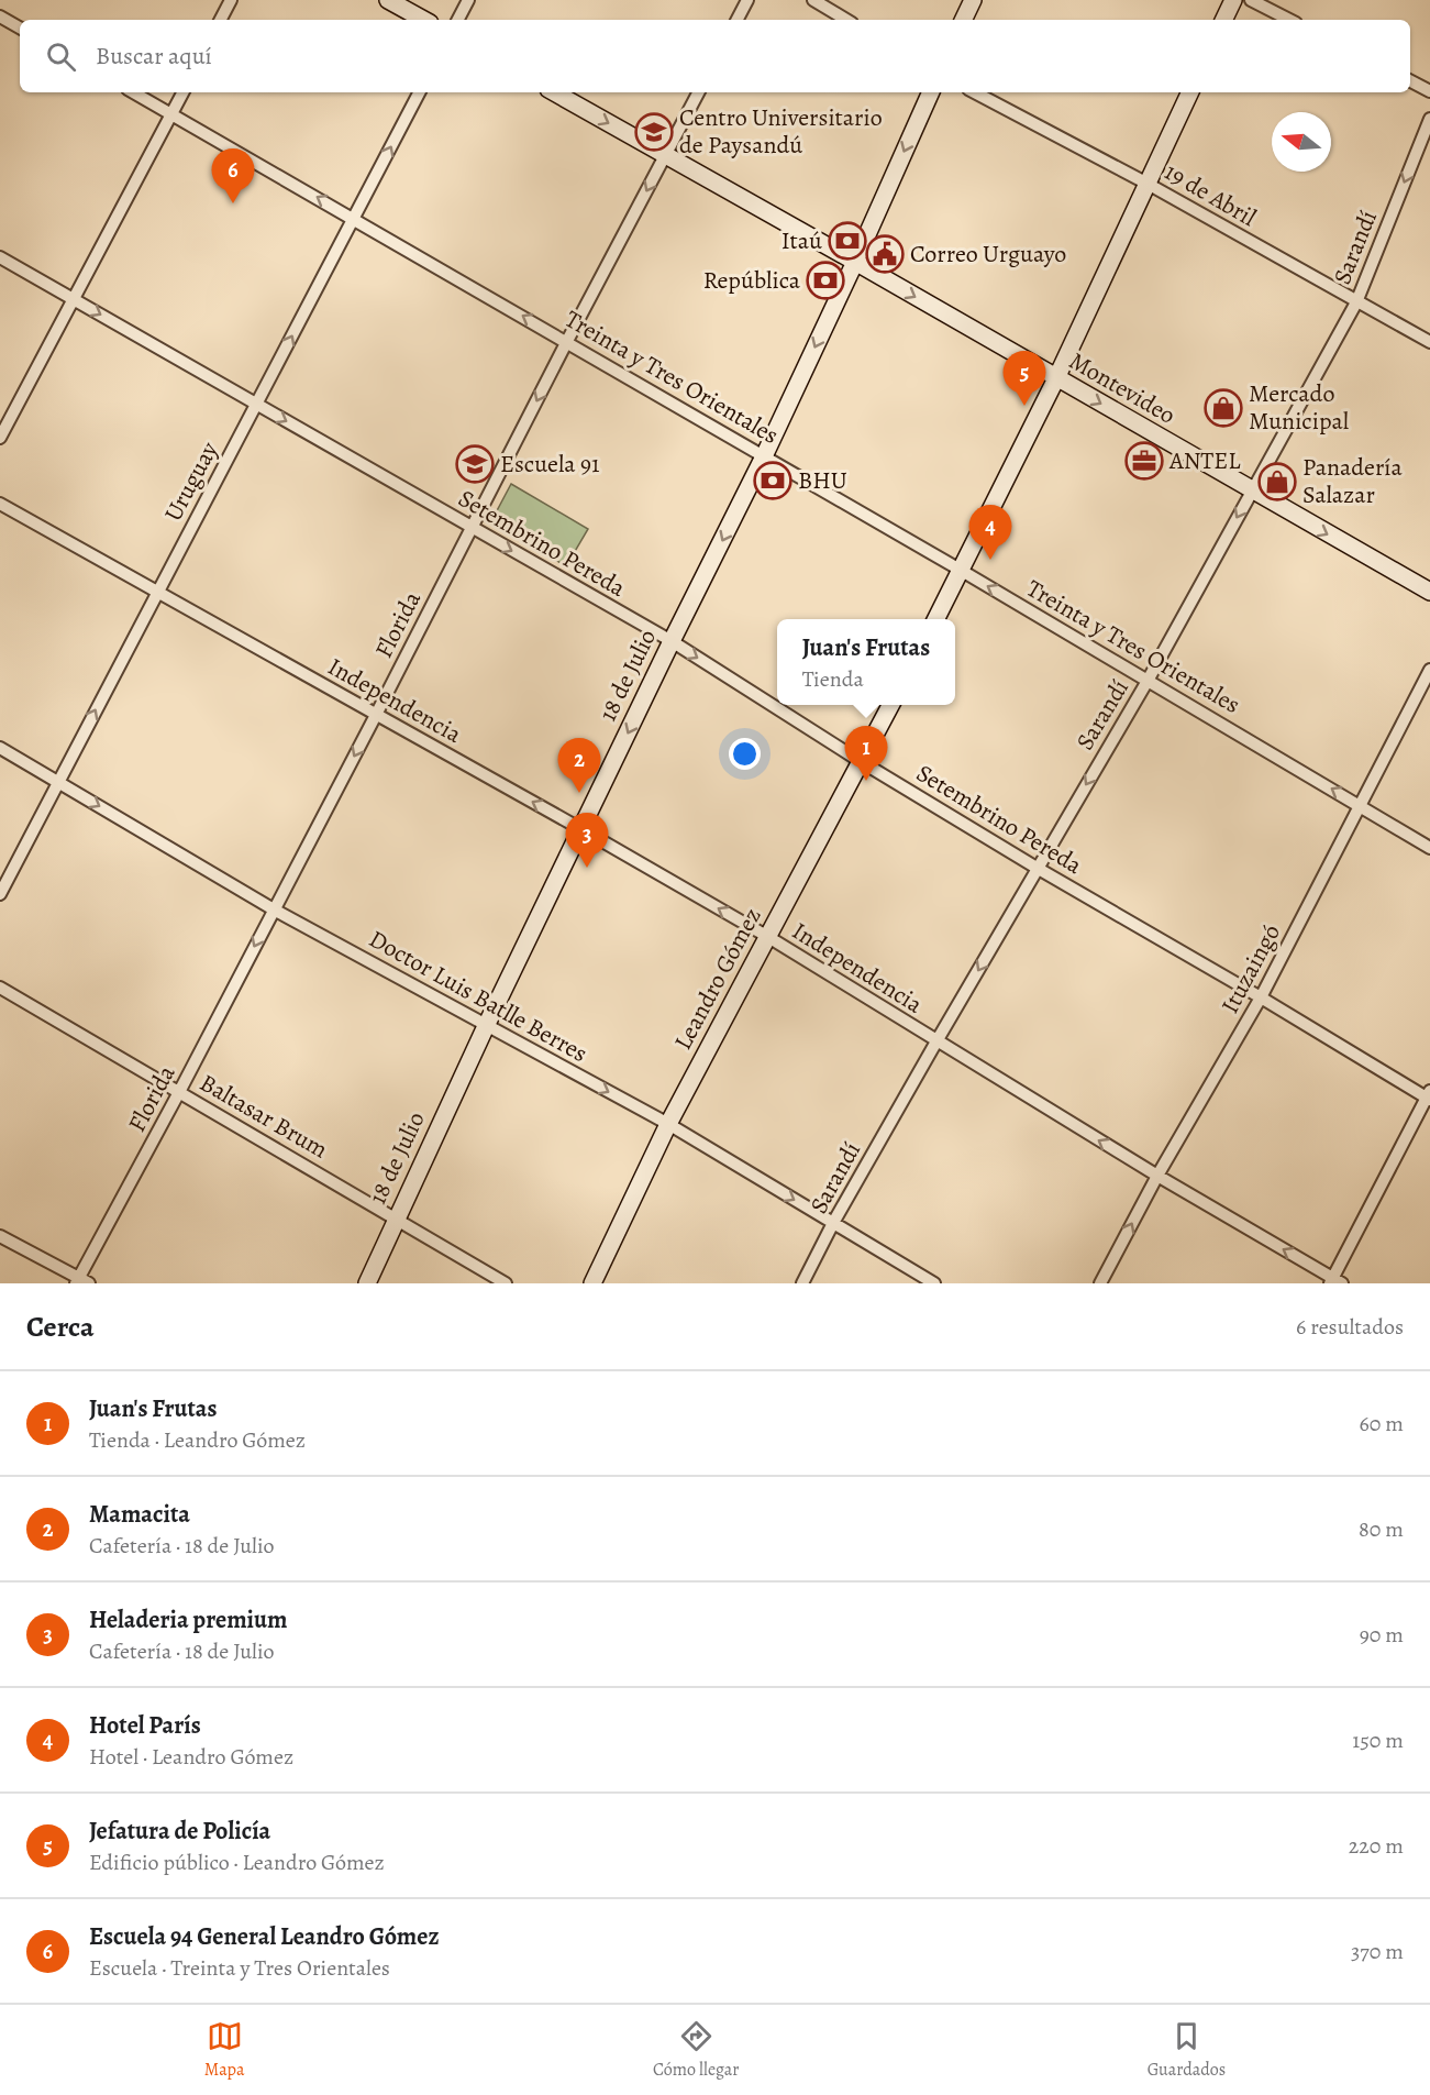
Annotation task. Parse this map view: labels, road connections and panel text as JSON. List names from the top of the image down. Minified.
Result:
{"streets":{"street":["19 de Abril","Sarandí","Treinta y Tres Orientales","Montevideo","Uruguay","Setembrino Pereda","Florida","18 de Julio","Independencia","Ituzaingó","Leandro Gómez","Doctor Luis Batlle Berres","Baltasar Brum"]},"crossings":[["19 de Abril","Sarandí"],["Sarandí","Treinta y Tres Orientales"],["Sarandí","Montevideo"],["Sarandí","Setembrino Pereda"],["Sarandí","Independencia"],["Sarandí","Doctor Luis Batlle Berres"],["Treinta y Tres Orientales","Uruguay"],["Treinta y Tres Orientales","Florida"],["Treinta y Tres Orientales","18 de Julio"],["Treinta y Tres Orientales","Ituzaingó"],["Montevideo","Florida"],["Montevideo","18 de Julio"],["Uruguay","Setembrino Pereda"],["Uruguay","Independencia"],["Uruguay","Doctor Luis Batlle Berres"],["Setembrino Pereda","Florida"],["Setembrino Pereda","18 de Julio"],["Setembrino Pereda","Ituzaingó"],["Setembrino Pereda","Leandro Gómez"],["Florida","Independencia"],["Florida","Doctor Luis Batlle Berres"],["Florida","Baltasar Brum"],["18 de Julio","Independencia"],["18 de Julio","Doctor Luis Batlle Berres"],["18 de Julio","Baltasar Brum"],["Independencia","Ituzaingó"],["Independencia","Leandro Gómez"],["Leandro Gómez","Doctor Luis Batlle Berres"]],"one_way":["Sarandí","Treinta y Tres Orientales","Montevideo","Uruguay","Setembrino Pereda","Florida","18 de Julio","Independencia","Doctor Luis Batlle Berres"],"places":{"school or university":["Centro Universitario de Paysandú","Escuela 91"],"bank":["Itaú","República","BHU"],"public building":["Correo Urguayo"],"shop":["Mercado Municipal","Panadería Salazar"],"office":["ANTEL"]},"north":"left","page":{"search":"Buscar aquí","pins":["6","5","4","1","2","3"],"popup":["Juan's Frutas","Tienda"],"heading":["Cerca","6 resultados"],"list":[{"mark":"1","name":"Juan's Frutas","note":"Tienda · Leandro Gómez","value":"60 m"},{"mark":"2","name":"Mamacita","note":"Cafetería · 18 de Julio","value":"80 m"},{"mark":"3","name":"Heladeria premium","note":"Cafetería · 18 de Julio","value":"90 m"},{"mark":"4","name":"Hotel París","note":"Hotel · Leandro Gómez","value":"150 m"},{"mark":"5","name":"Jefatura de Policía","note":"Edificio público · Leandro Gómez","value":"220 m"},{"mark":"6","name":"Escuela 94 General Leandro Gómez","note":"Escuela · Treinta y Tres Orientales","value":"370 m"}],"nav":["Mapa","Cómo llegar","Guardados"]}}
